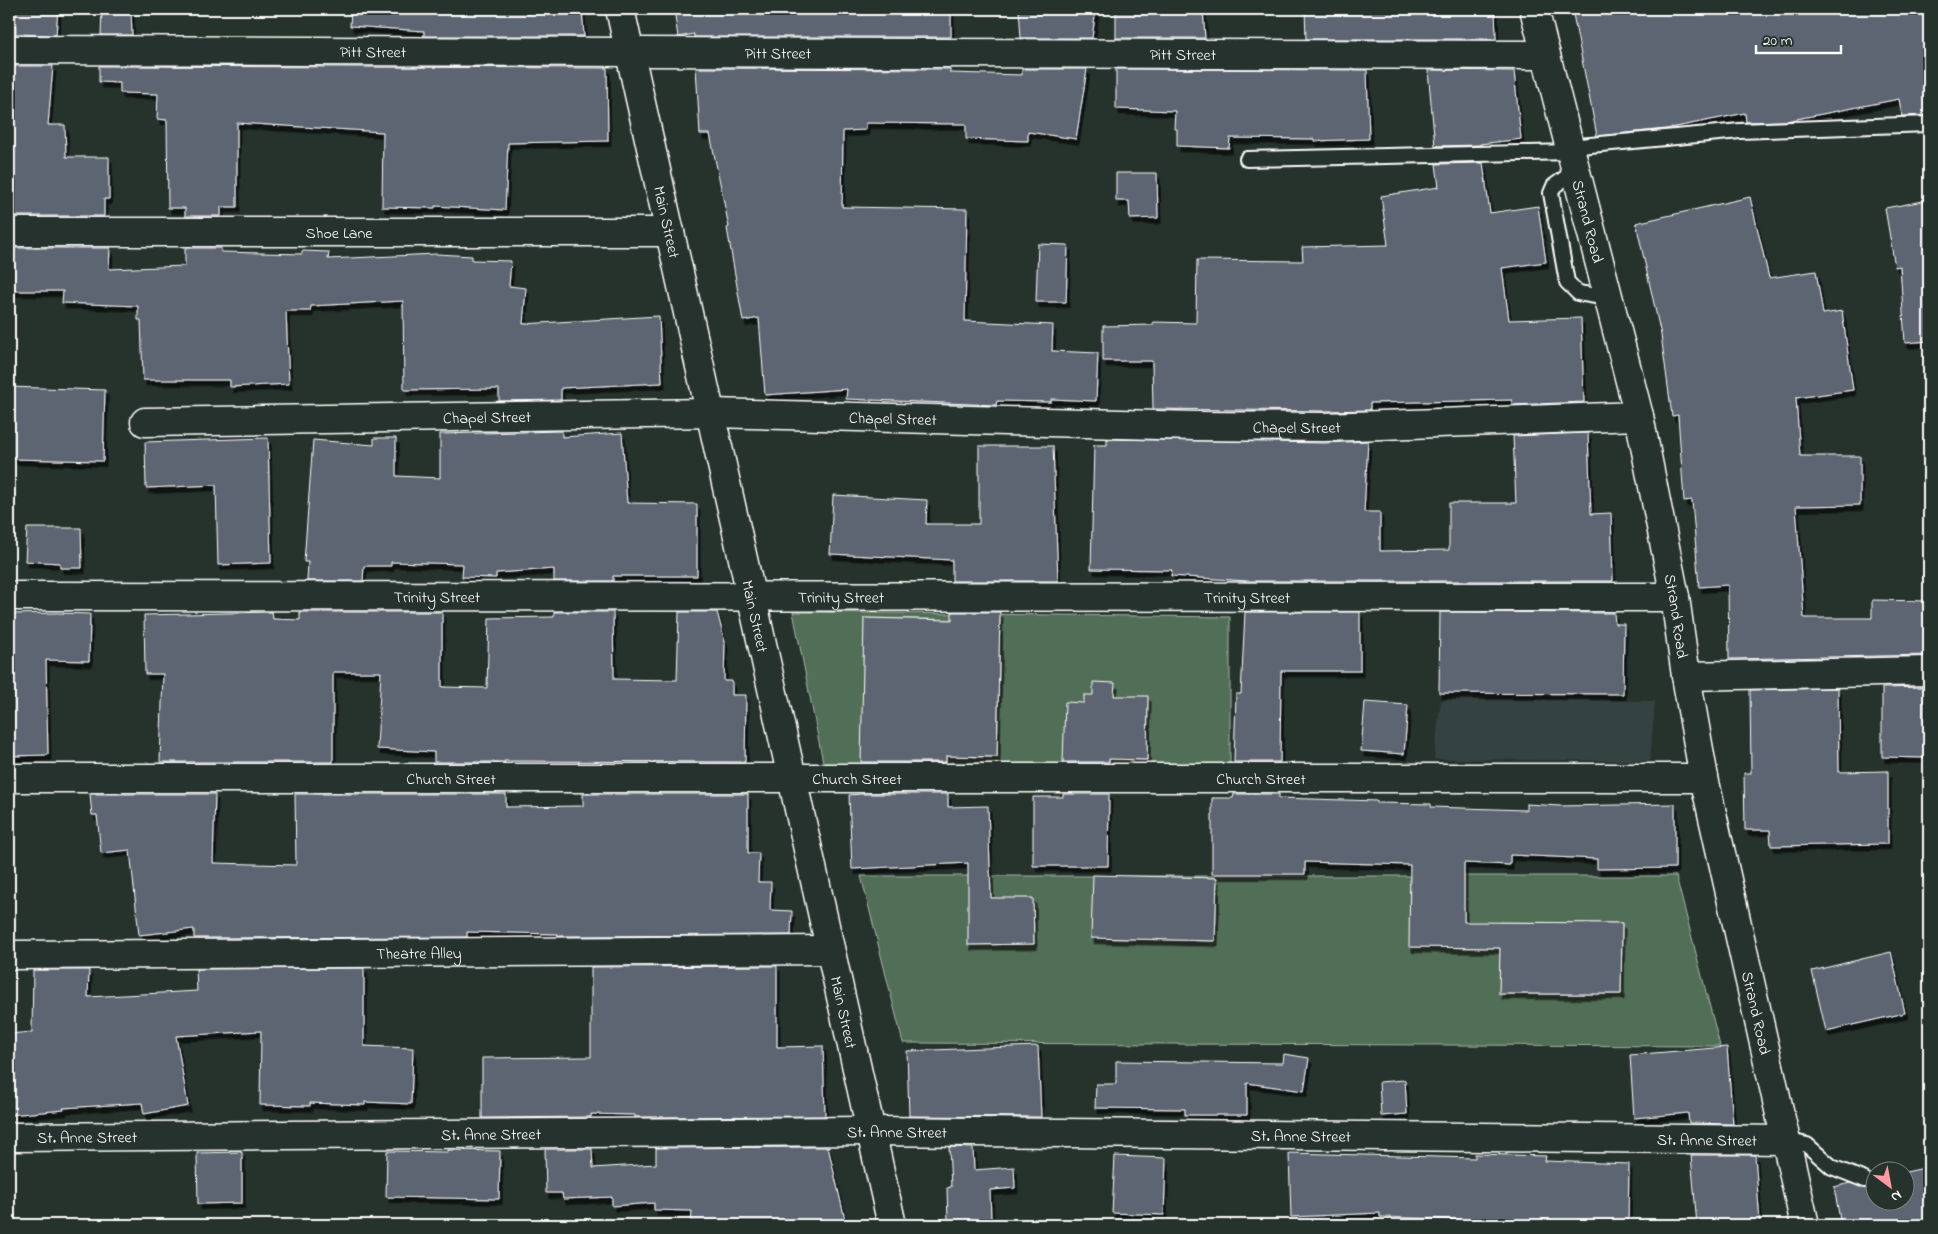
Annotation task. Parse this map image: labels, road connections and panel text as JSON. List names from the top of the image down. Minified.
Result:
{"streets":{"street":["Pitt Street","Strand Road","Main Street","Shoe Lane","Chapel Street","Trinity Street","Church Street","Theatre Alley","St. Anne Street"]},"crossings":[["Pitt Street","Strand Road"],["Pitt Street","Main Street"],["Strand Road","Chapel Street"],["Strand Road","Trinity Street"],["Strand Road","Church Street"],["Strand Road","St. Anne Street"],["Main Street","Shoe Lane"],["Main Street","Chapel Street"],["Main Street","Trinity Street"],["Main Street","Church Street"],["Main Street","Theatre Alley"],["Main Street","St. Anne Street"]],"scale_bar":"20 m","north":"bottom right"}
